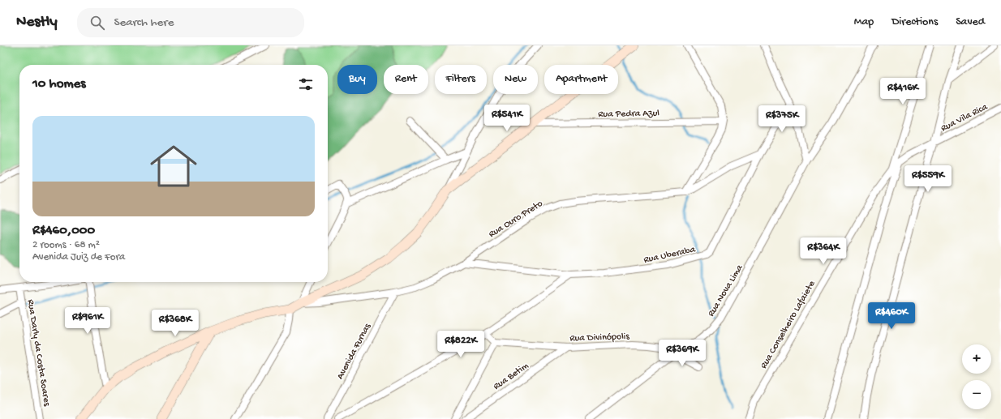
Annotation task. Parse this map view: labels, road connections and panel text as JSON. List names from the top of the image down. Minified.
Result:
{"streets":{"street":["Rua Pedra Azul","Rua Vila Rica","Rua Ouro Preto","Rua Uberaba","Rua Nova Lima","Rua Conselheiro Lafaiete","Rua Divinópolis","Avenida Furnas","Rua Darly da Costa Soares","Rua Betim"]},"crossings":[["Rua Vila Rica","Rua Conselheiro Lafaiete"],["Rua Ouro Preto","Rua Uberaba"],["Rua Ouro Preto","Avenida Furnas"],["Rua Nova Lima","Rua Divinópolis"],["Rua Divinópolis","Rua Betim"]],"page":{"header":"Nestly","search":"Search here","nav":["Map","Directions","Saved"],"chip":["Buy","Rent","Filters","New","Apartment"],"heading":"10 homes","price":["R$416K","R$541K","R$375K","R$559K","R$364K","R$460K","R$961K","R$368K","R$822K","R$369K"],"list":[{"name":"R$460,000","note":"2 rooms · 68 m² · Avenida Juiz de Fora"}],"map_buttons":["+","−"]}}
